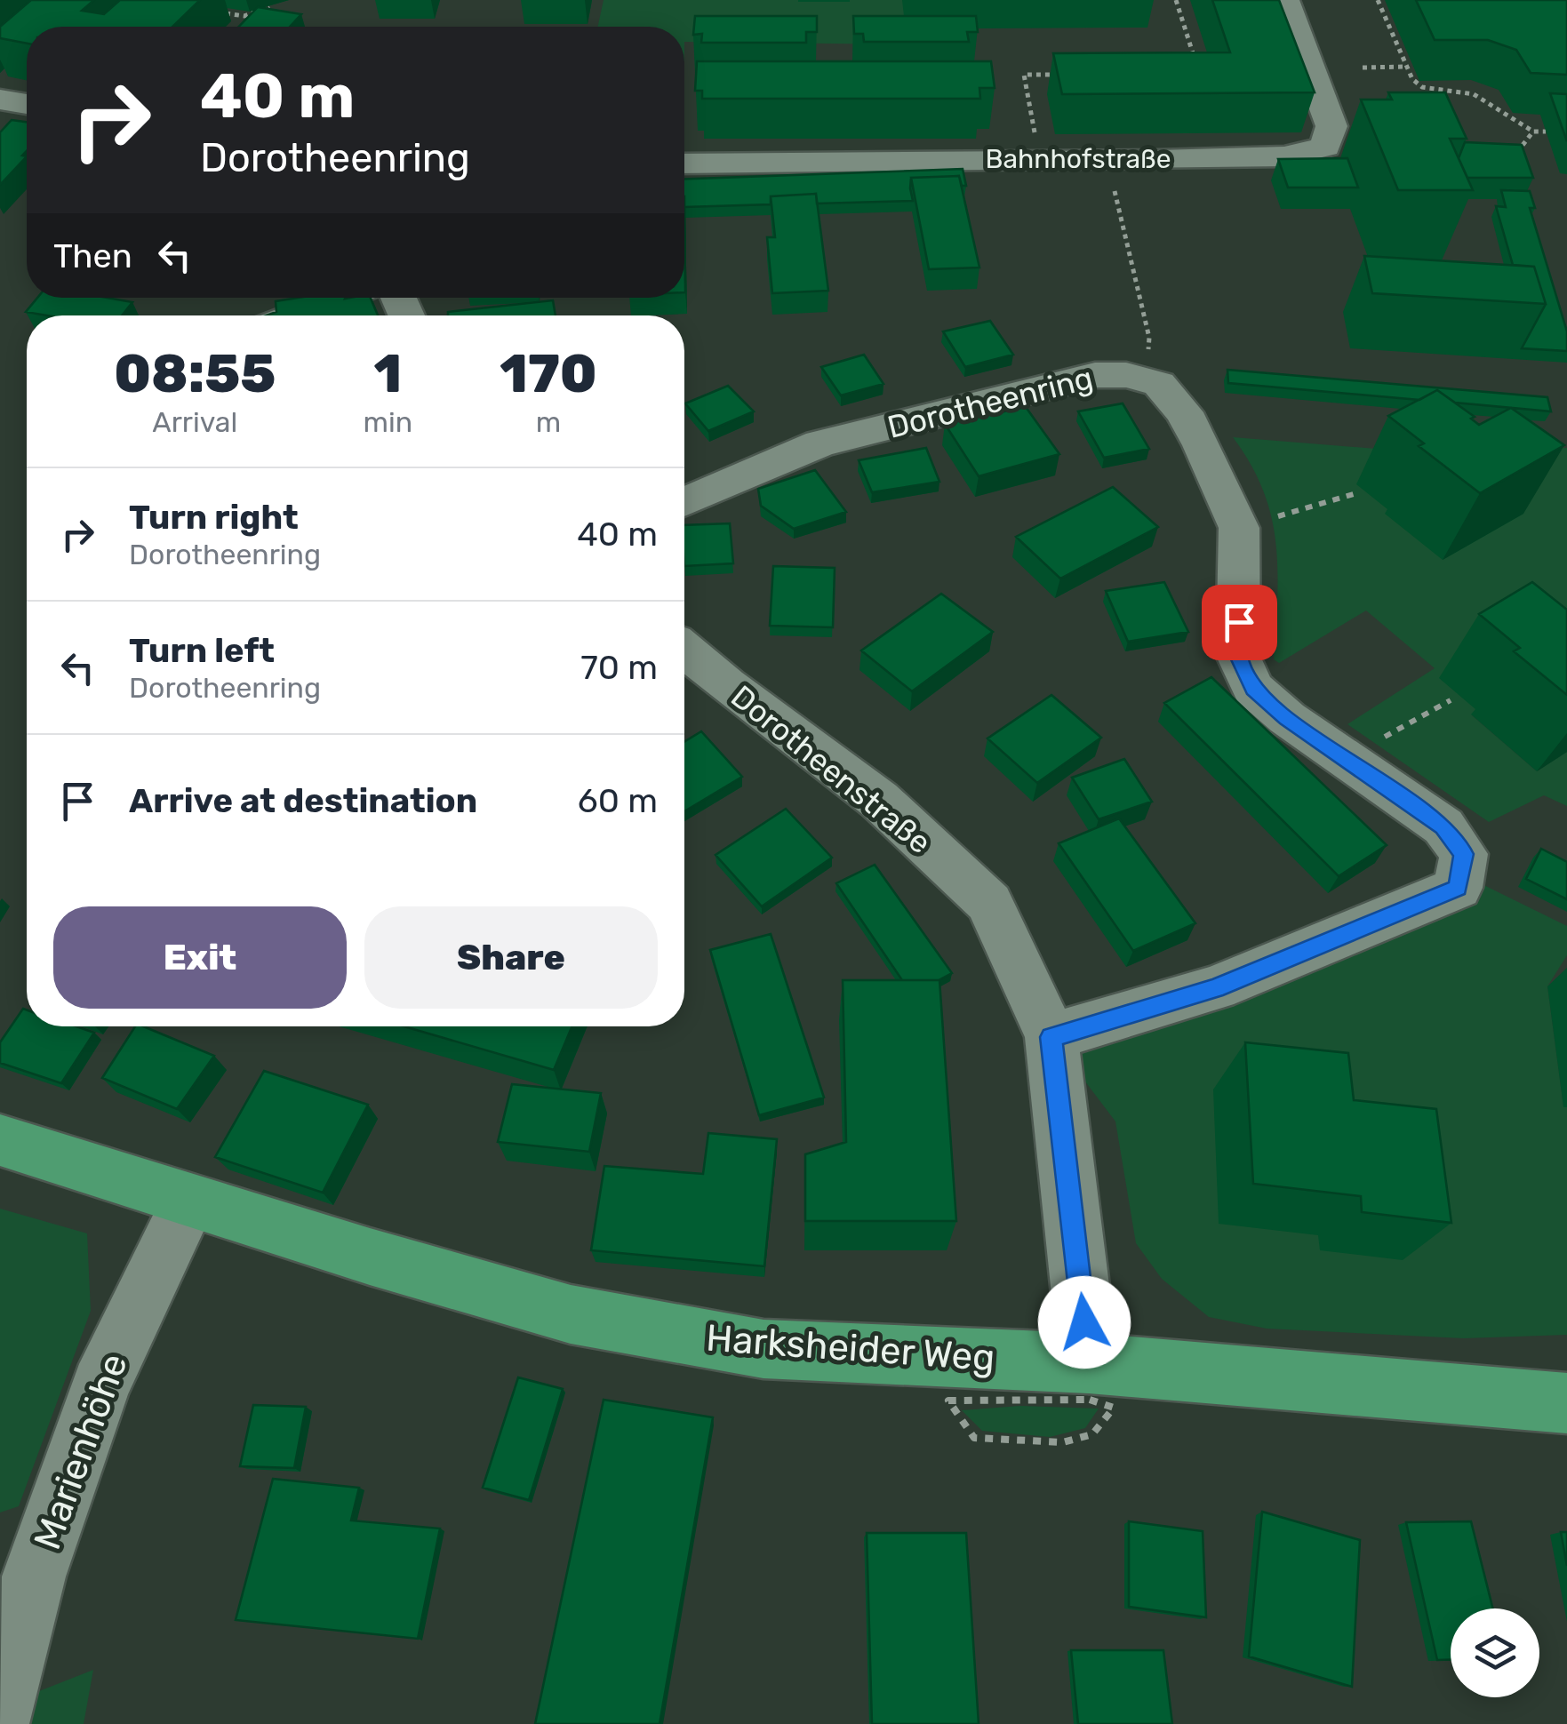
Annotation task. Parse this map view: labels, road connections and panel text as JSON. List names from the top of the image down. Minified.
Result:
{"streets":{"main road":["Harksheider Weg"],"street":["Bahnhofstraße","Dorotheenring","Dorotheenstraße","Marienhöhe"]},"crossings":[["Dorotheenring","Dorotheenstraße"],["Dorotheenstraße","Harksheider Weg"],["Harksheider Weg","Marienhöhe"]],"page":{"turn":["40 m","Dorotheenring"],"then":"Then","eta":["08:55","Arrival","1","min","170","m"],"list":[{"name":"Turn right","note":"Dorotheenring","value":"40 m"},{"name":"Turn left","note":"Dorotheenring","value":"70 m"},{"name":"Arrive at destination","value":"60 m"}],"buttons":["Exit","Share"]}}
